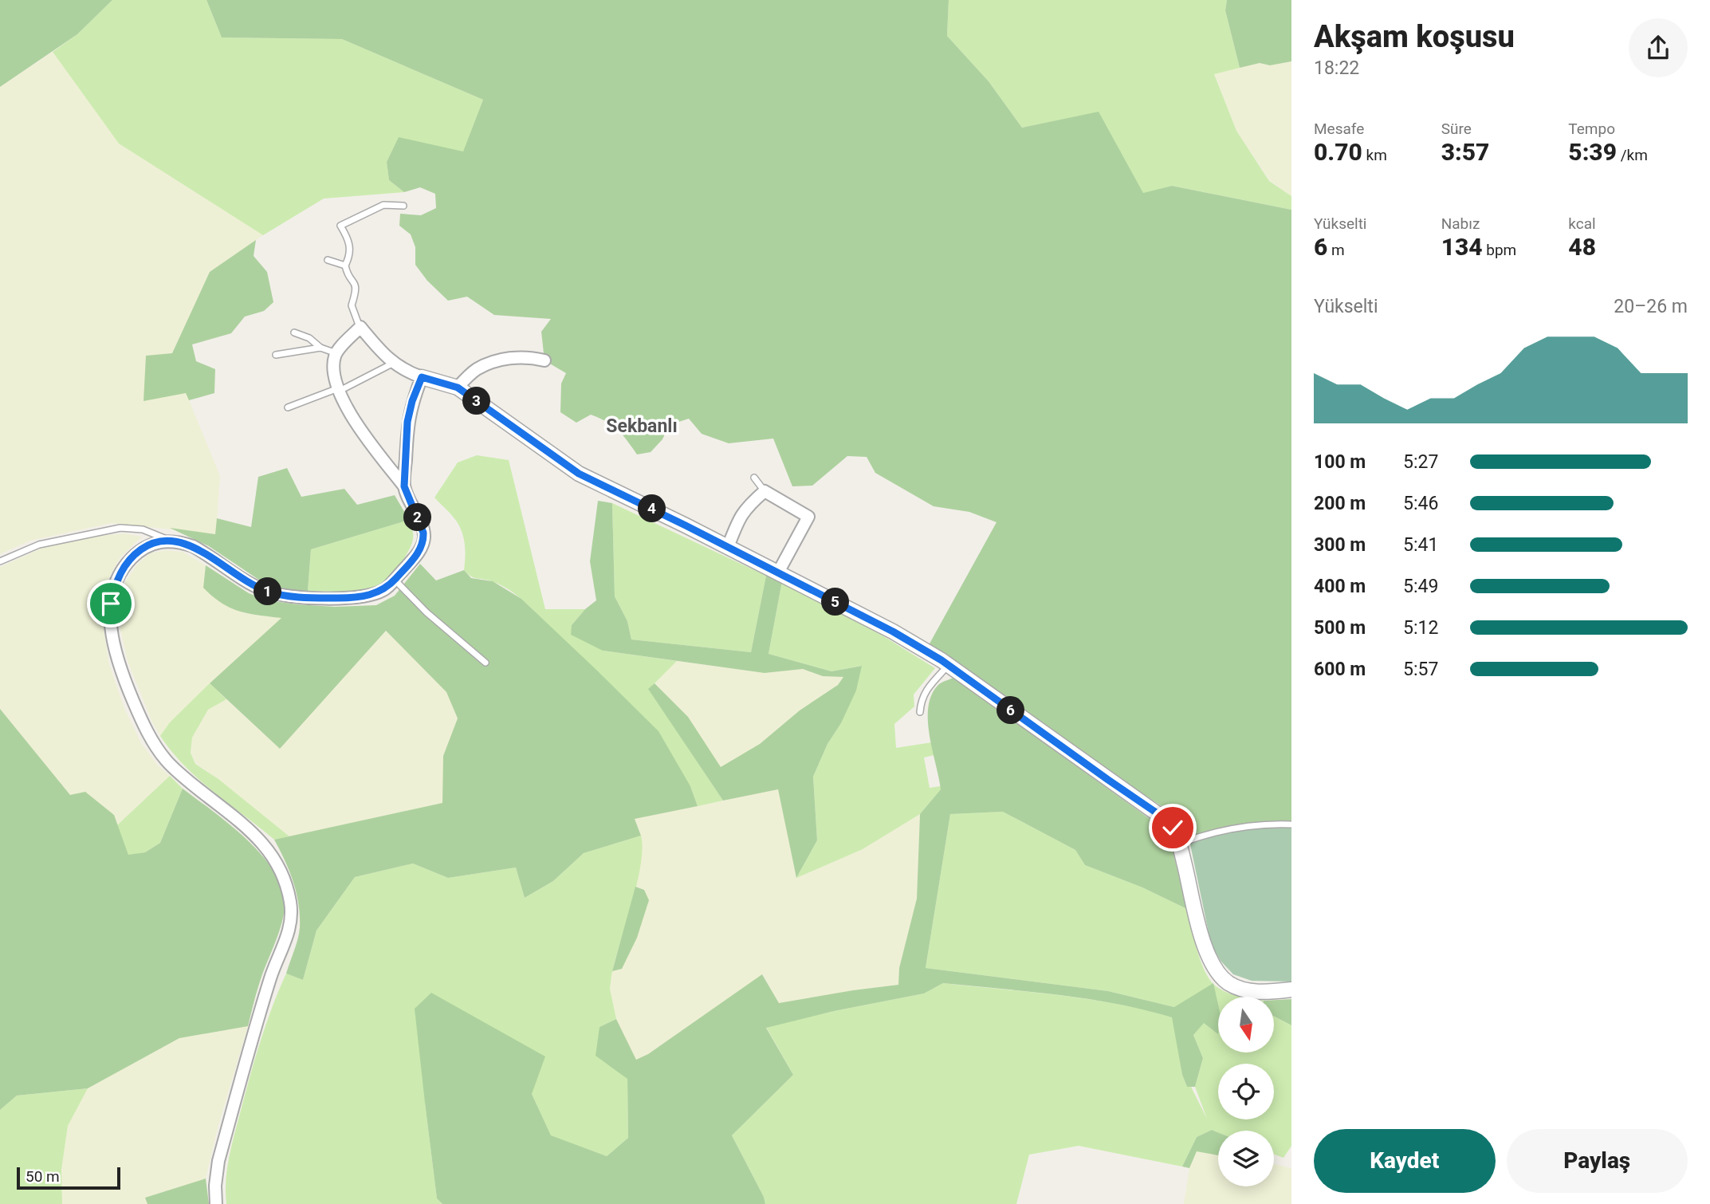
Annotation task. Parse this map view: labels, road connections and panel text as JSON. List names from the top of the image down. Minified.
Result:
{"districts":["Sekbanlı"],"scale_bar":"50 m","north":"bottom","page":{"heading":["Akşam koşusu","18:22"],"stats":[["Mesafe","0.70 km"],["Süre","3:57"],["Tempo","5:39 /km"],["Yükselti","6 m"],["Nabız","134 bpm"],["kcal","48"]],"chart":["Yükselti","20–26 m"],"pins":["3","4","2","1","5","6"],"list":[{"name":"100 m","note":"5:27"},{"name":"200 m","note":"5:46"},{"name":"300 m","note":"5:41"},{"name":"400 m","note":"5:49"},{"name":"500 m","note":"5:12"},{"name":"600 m","note":"5:57"}],"buttons":["Kaydet","Paylaş"],"scale":"50 m"}}
